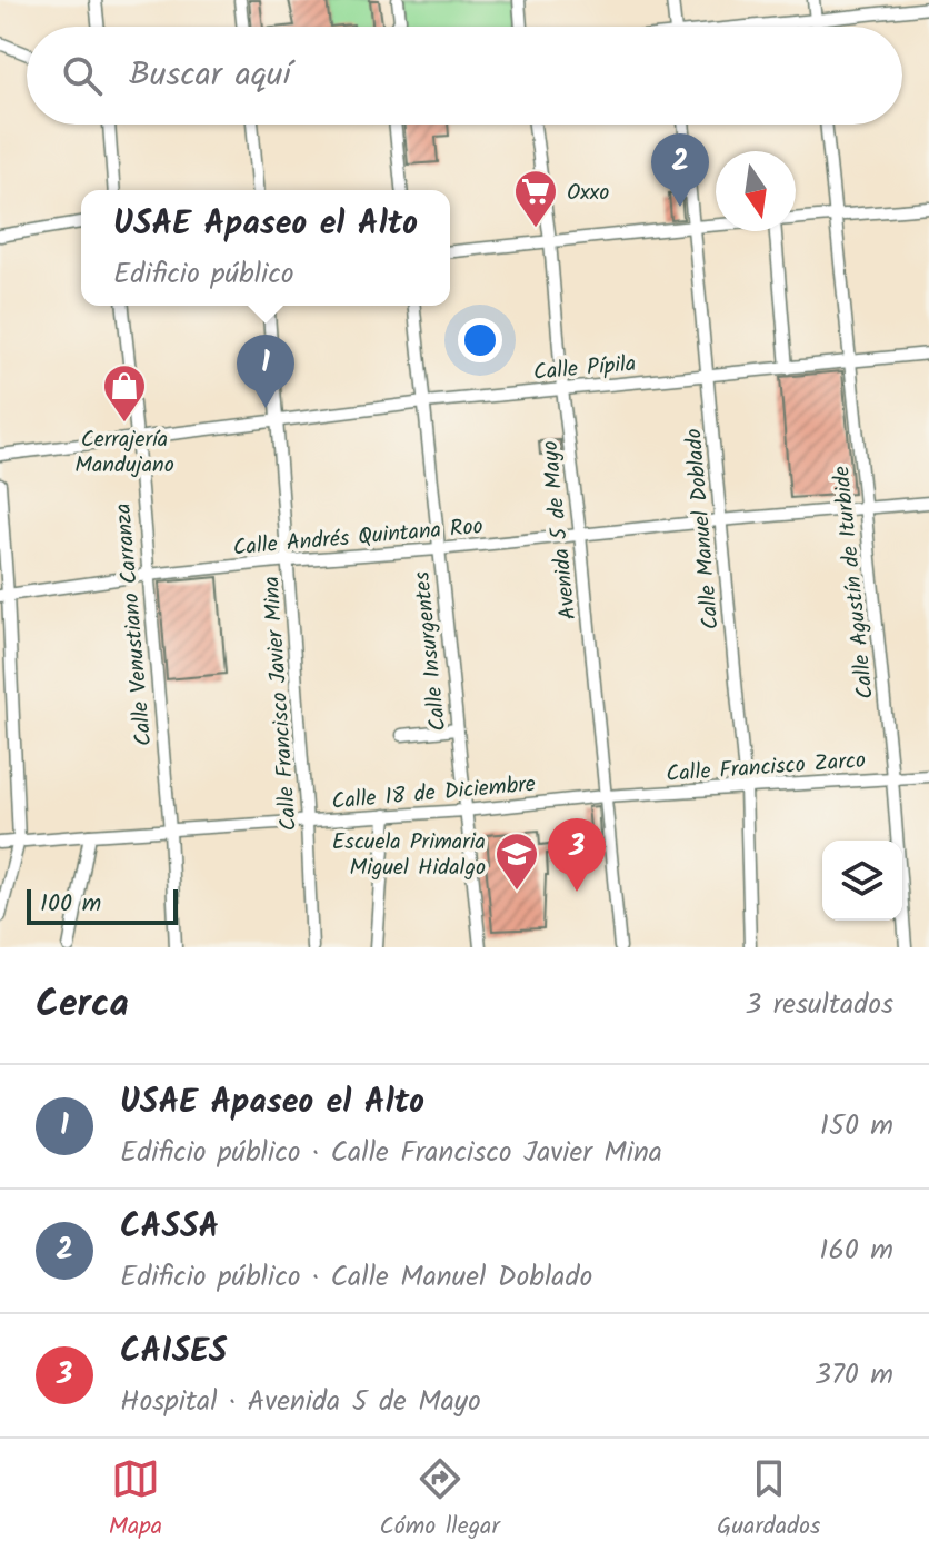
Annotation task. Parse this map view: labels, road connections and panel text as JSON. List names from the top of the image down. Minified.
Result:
{"streets":{"street":["Calle Pípila","Calle Manuel Doblado","Avenida 5 de Mayo","Calle Andrés Quintana Roo","Calle Agustín de Iturbide","Calle Venustiano Carranza","Calle Insurgentes","Calle Francisco Javier Mina","Calle Francisco Zarco","Calle 18 de Diciembre"]},"crossings":[["Calle Pípila","Calle Manuel Doblado"],["Calle Pípila","Avenida 5 de Mayo"],["Calle Pípila","Calle Agustín de Iturbide"],["Calle Pípila","Calle Venustiano Carranza"],["Calle Pípila","Calle Insurgentes"],["Calle Pípila","Calle Francisco Javier Mina"],["Calle Manuel Doblado","Calle Andrés Quintana Roo"],["Calle Manuel Doblado","Calle Francisco Zarco"],["Avenida 5 de Mayo","Calle Andrés Quintana Roo"],["Avenida 5 de Mayo","Calle Francisco Zarco"],["Avenida 5 de Mayo","Calle 18 de Diciembre"],["Calle Andrés Quintana Roo","Calle Agustín de Iturbide"],["Calle Andrés Quintana Roo","Calle Venustiano Carranza"],["Calle Andrés Quintana Roo","Calle Insurgentes"],["Calle Andrés Quintana Roo","Calle Francisco Javier Mina"],["Calle Agustín de Iturbide","Calle Francisco Zarco"],["Calle Venustiano Carranza","Calle 18 de Diciembre"],["Calle Insurgentes","Calle 18 de Diciembre"],["Calle Francisco Javier Mina","Calle 18 de Diciembre"],["Calle Francisco Zarco","Calle 18 de Diciembre"]],"places":{"supermarket":["Oxxo"],"shop":["Cerrajería Mandujano"],"school or university":["Escuela Primaria Miguel Hidalgo"]},"scale_bar":"100 m","north":"bottom","page":{"search":"Buscar aquí","pins":["2","1","3"],"popup":["USAE Apaseo el Alto","Edificio público"],"scale":"100 m","heading":["Cerca","3 resultados"],"list":[{"mark":"1","name":"USAE Apaseo el Alto","note":"Edificio público · Calle Francisco Javier Mina","value":"150 m"},{"mark":"2","name":"CASSA","note":"Edificio público · Calle Manuel Doblado","value":"160 m"},{"mark":"3","name":"CAISES","note":"Hospital · Avenida 5 de Mayo","value":"370 m"}],"nav":["Mapa","Cómo llegar","Guardados"]}}
